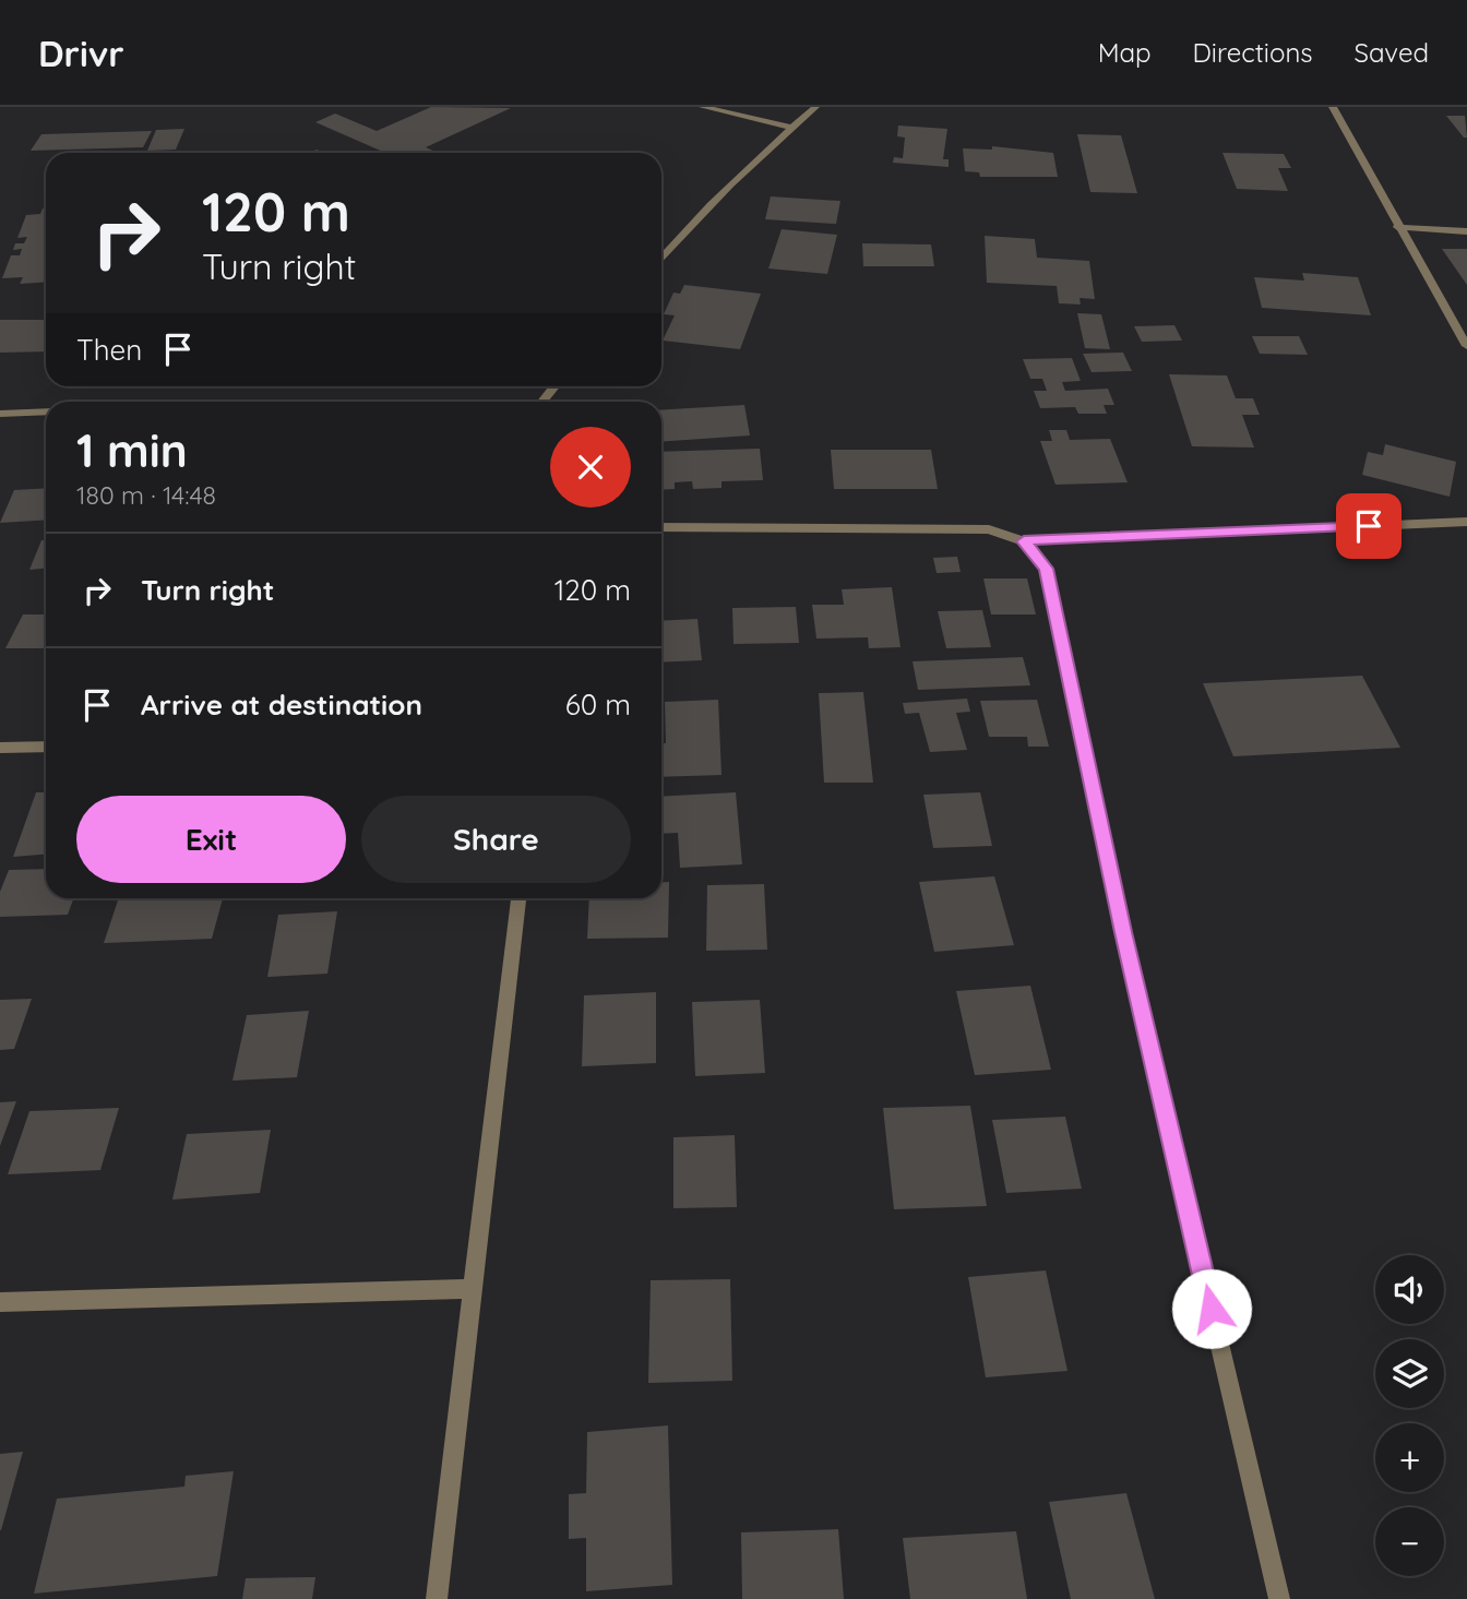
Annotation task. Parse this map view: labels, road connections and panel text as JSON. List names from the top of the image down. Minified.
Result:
{"page":{"header":"Drivr","nav":["Map","Directions","Saved"],"turn":["120 m","Turn right"],"then":"Then","heading":["1 min","180 m · 14:48"],"list":[{"name":"Turn right","value":"120 m"},{"name":"Arrive at destination","value":"60 m"}],"buttons":["Exit","Share"],"map_buttons":["+","−"]}}
